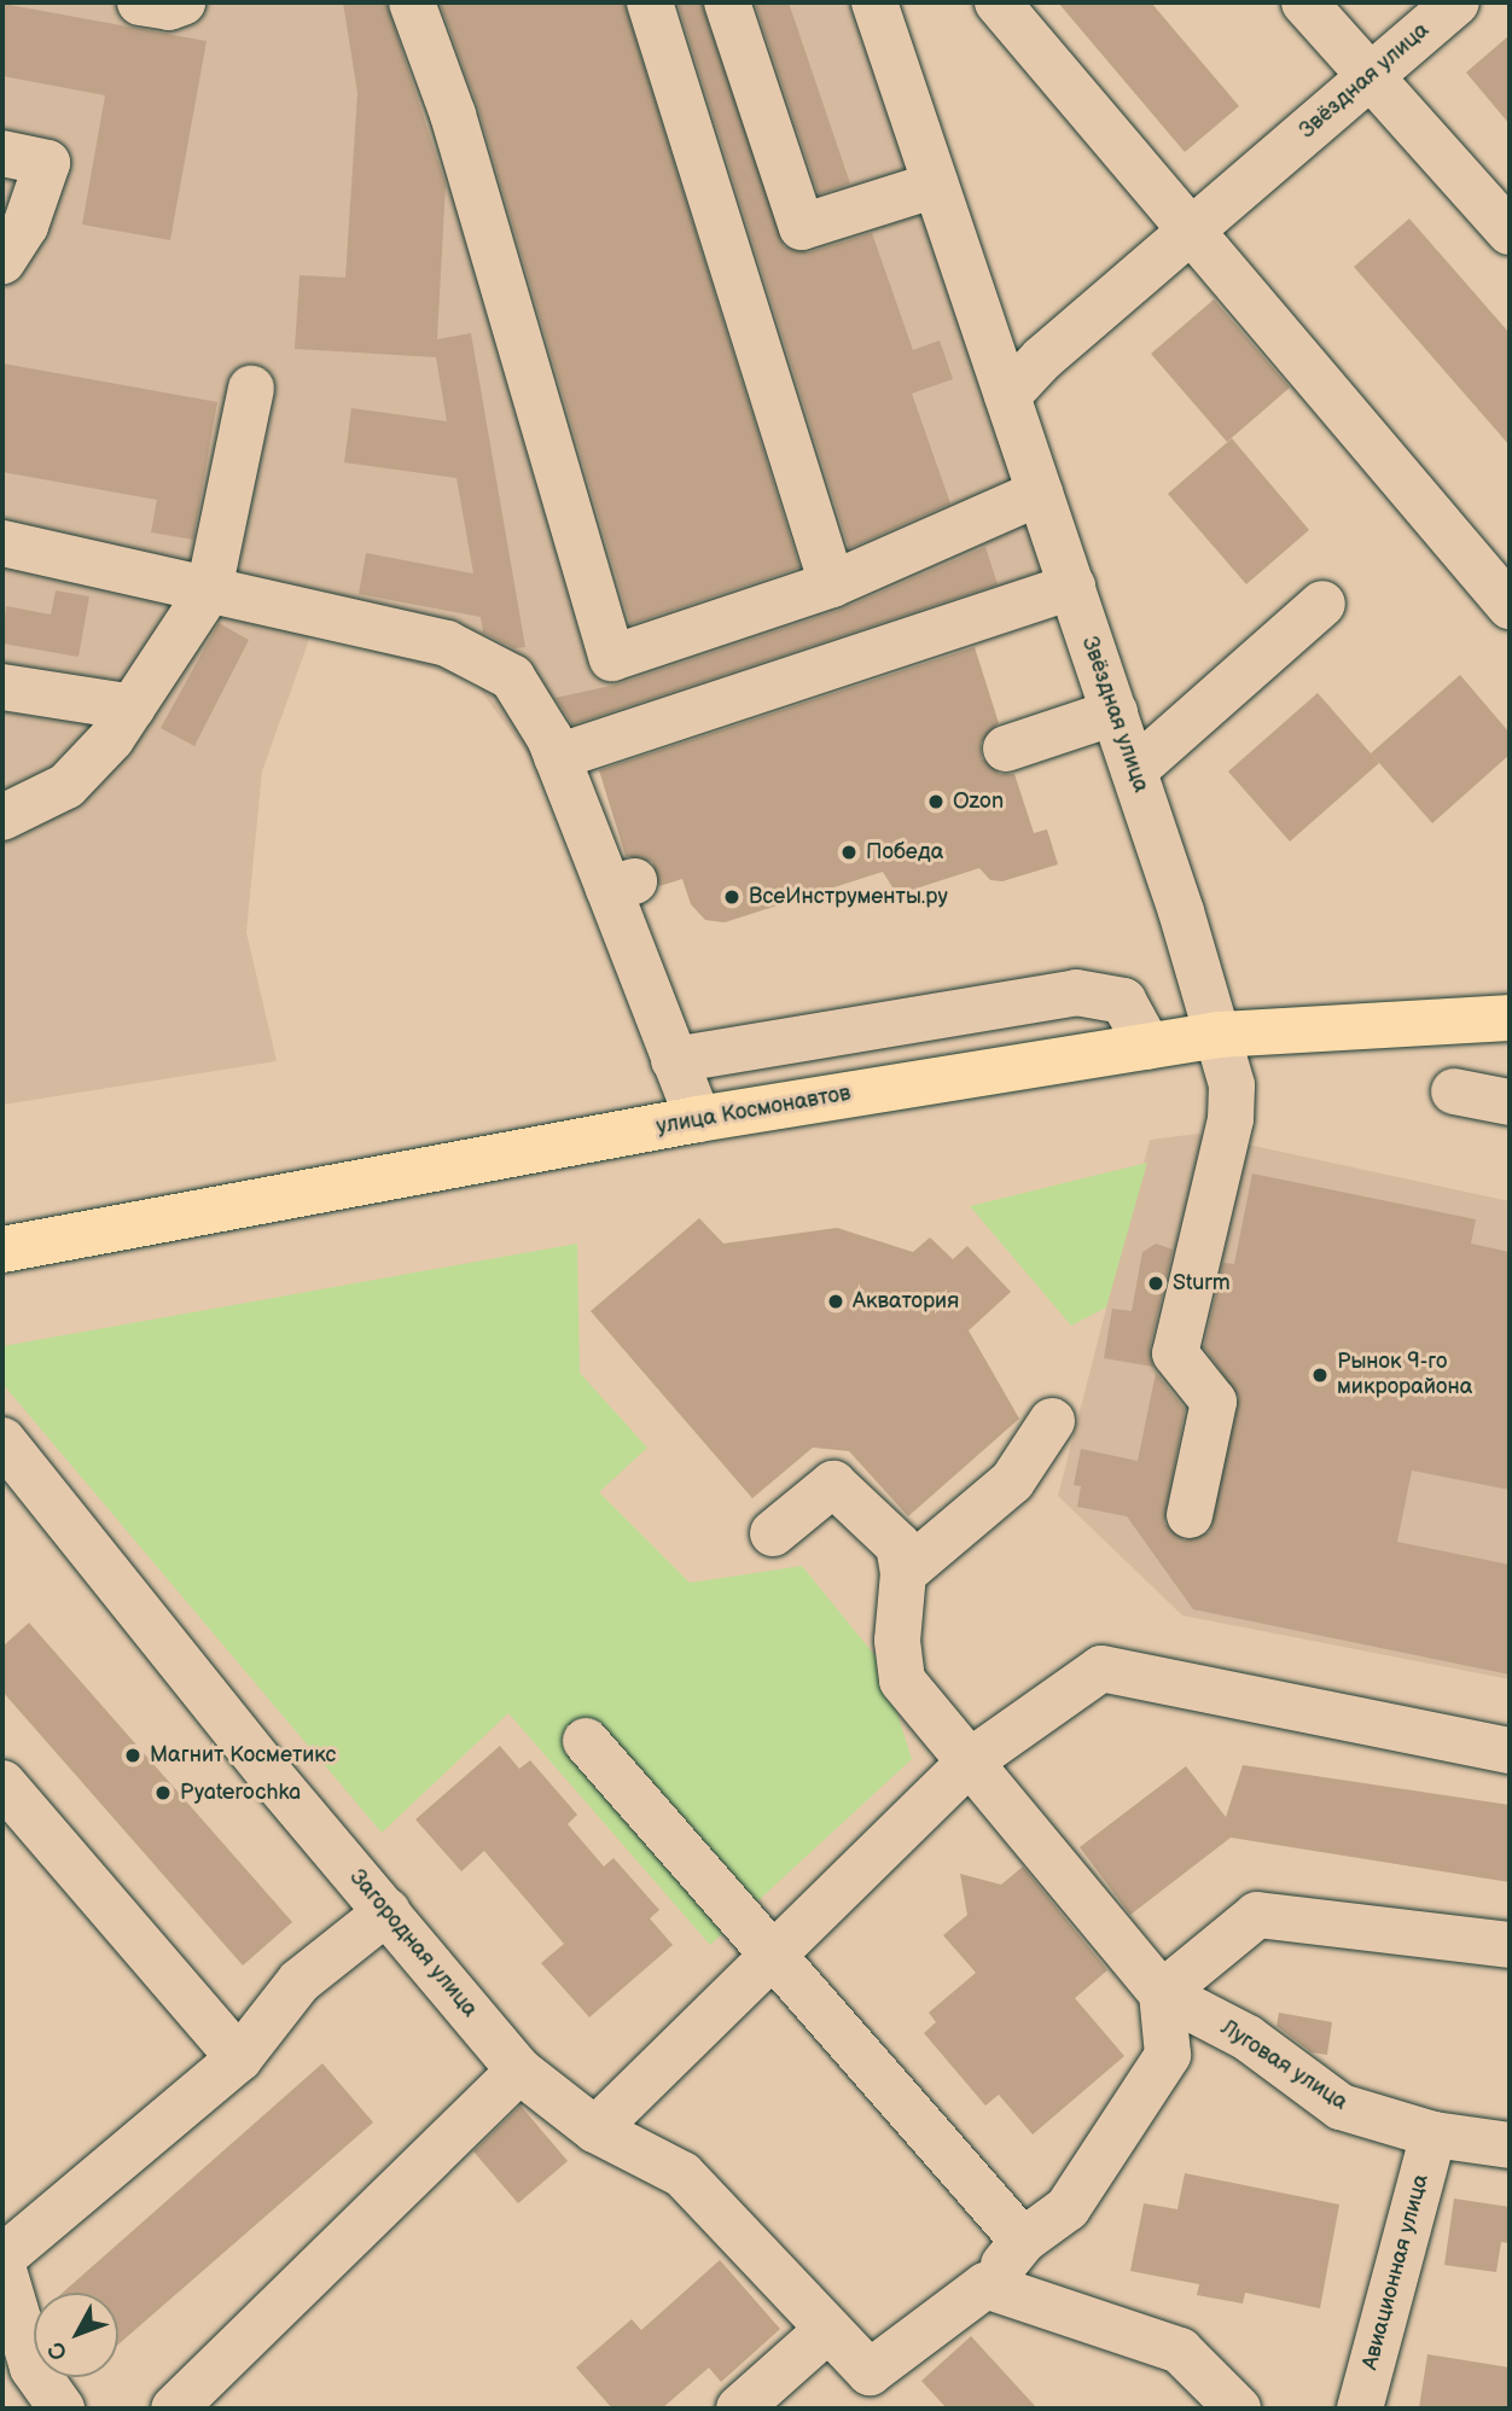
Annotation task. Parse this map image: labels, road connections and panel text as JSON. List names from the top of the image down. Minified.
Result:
{"streets":{"main road":["улица Космонавтов"],"street":["Звёздная улица","Загородная улица","Луговая улица","Авиационная улица"]},"crossings":[["Звёздная улица","улица Космонавтов"],["Луговая улица","Авиационная улица"]],"places":["Ozon","Победа","ВсеИнструменты.ру","Sturm","Акватория","Рынок 9-го микрорайона","Магнит Косметикс","Pyaterochka"],"north":"bottom left"}
